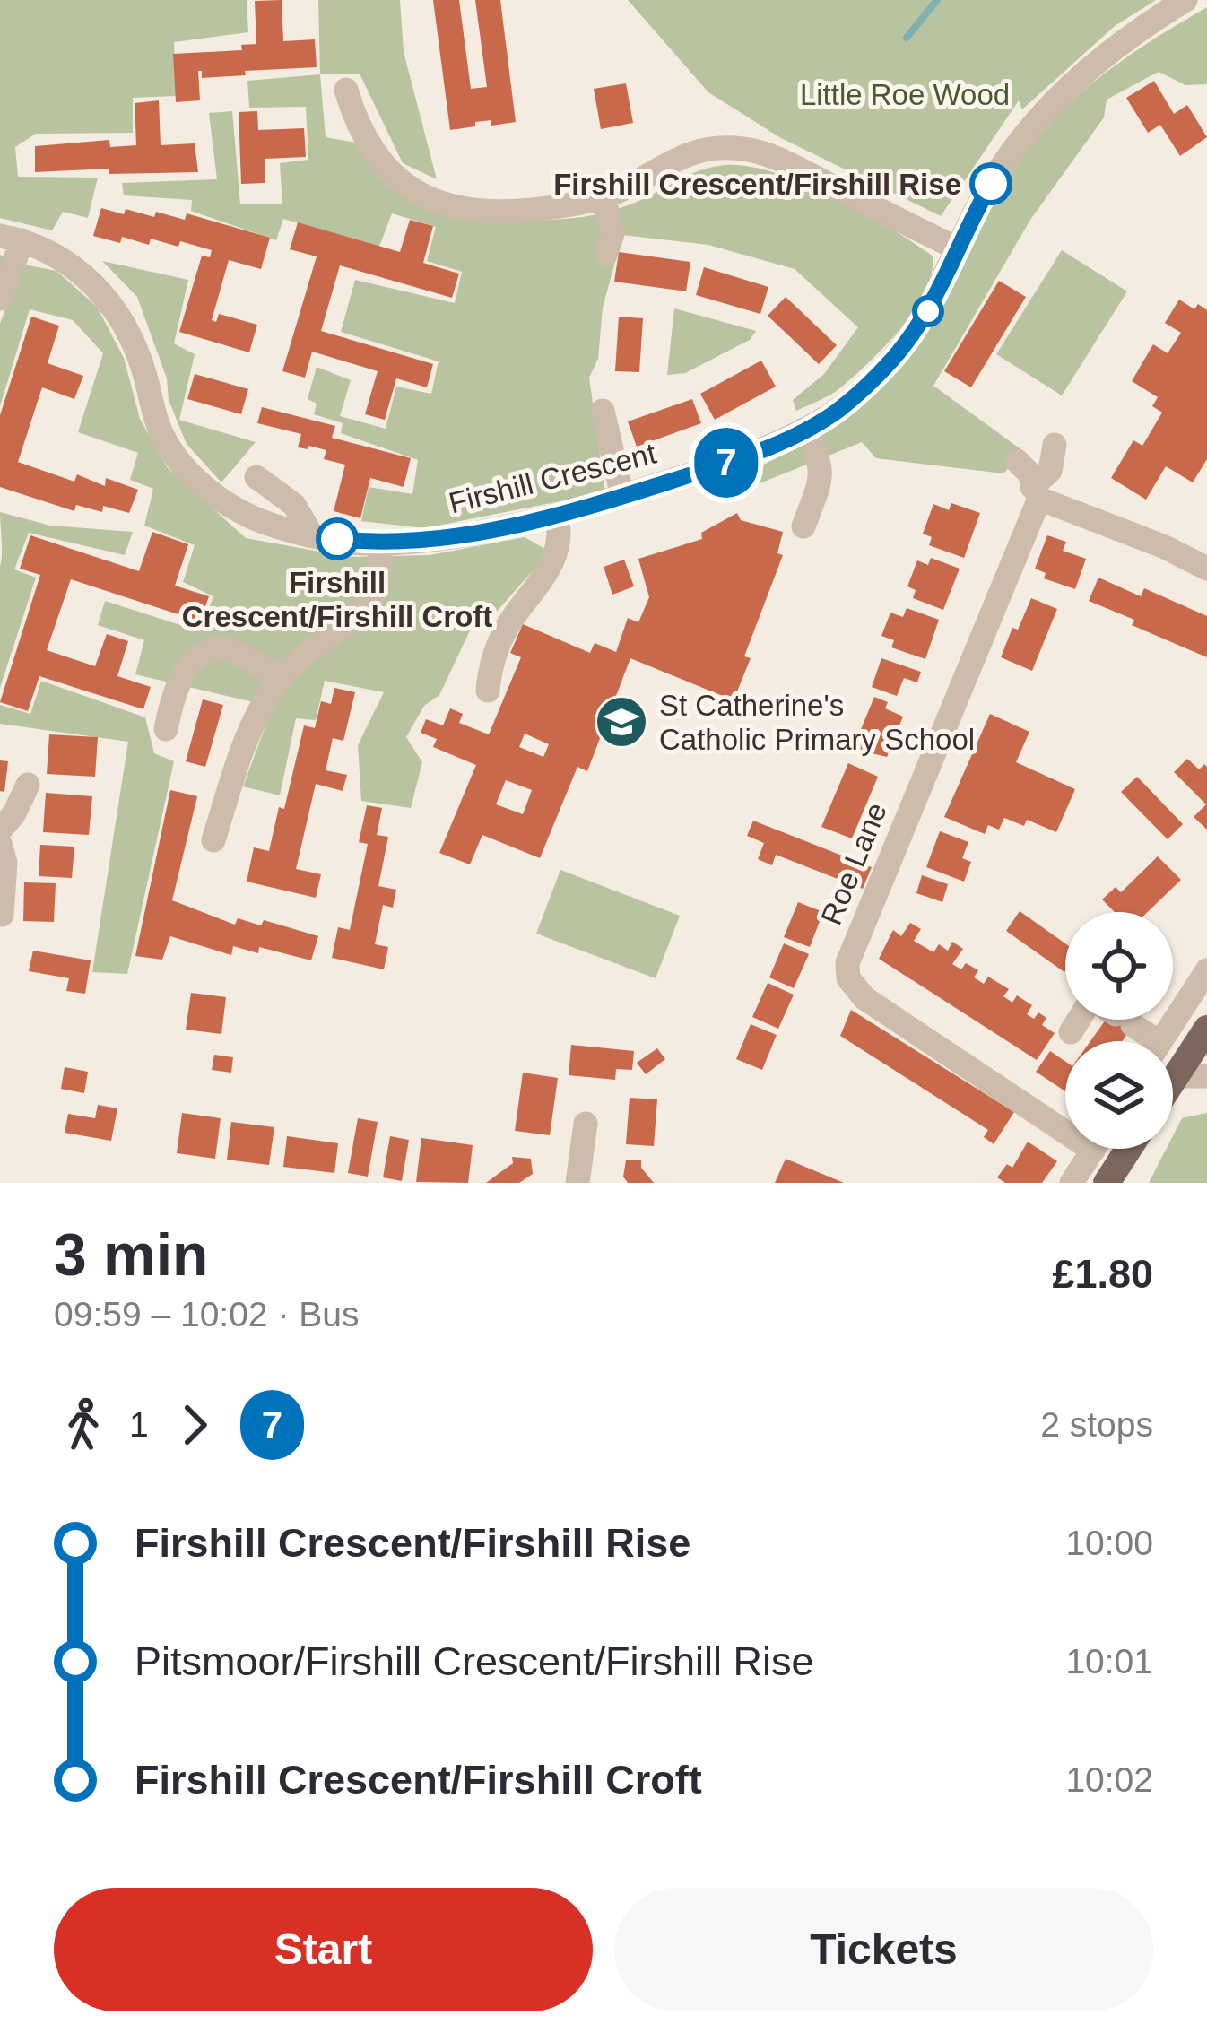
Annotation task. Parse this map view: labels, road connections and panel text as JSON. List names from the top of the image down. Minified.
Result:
{"streets":{"street":["Firshill Crescent","Roe Lane"]},"parks":["Little Roe Wood"],"places":{"other":["Firshill Crescent/Firshill Rise","Firshill Crescent/Firshill Croft"],"school or university":["St Catherine's Catholic Primary School"]},"lines":["bus line 7"],"page":{"on_map":"7","heading":["3 min","09:59 – 10:02 · Bus","£1.80"],"legs":["1","7","2 stops"],"list":[{"name":"Firshill Crescent/Firshill Rise","value":"10:00"},{"name":"Pitsmoor/Firshill Crescent/Firshill Rise","value":"10:01"},{"name":"Firshill Crescent/Firshill Croft","value":"10:02"}],"buttons":["Start","Tickets"]}}
